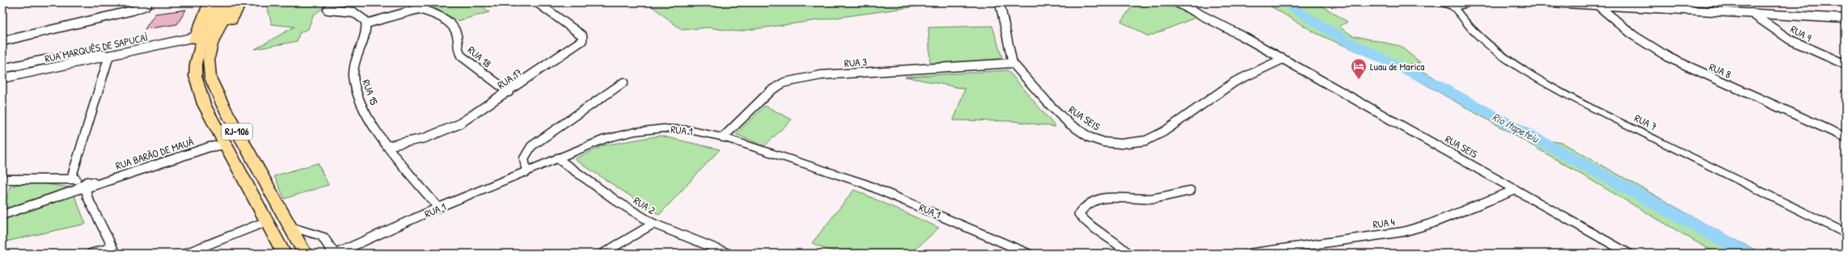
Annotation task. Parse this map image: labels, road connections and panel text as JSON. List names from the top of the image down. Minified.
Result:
{"streets":{"highway":["RJ-106"],"street":["RUA 9","RUA MARQUÊS DE SAPUCAÍ","RUA 18","RUA 3","RUA 8","RUA 17","RUA 15","RUA SEIS","RUA 7","RUA 1","RUA BARÃO DE MAUÁ","RUA 2","RUA 4"]},"crossings":[["RUA 18","RUA 17"],["RUA 3","RUA SEIS"],["RUA 3","RUA 1"],["RUA 17","RUA 15"],["RUA 15","RUA 1"],["RUA SEIS","RUA 4"],["RUA 1","RJ-106"],["RUA 1","RUA 2"],["RJ-106","RUA BARÃO DE MAUÁ"]],"water":["Rio Itapeteiu"],"places":{"hotel":["Luau de Marica"]}}
